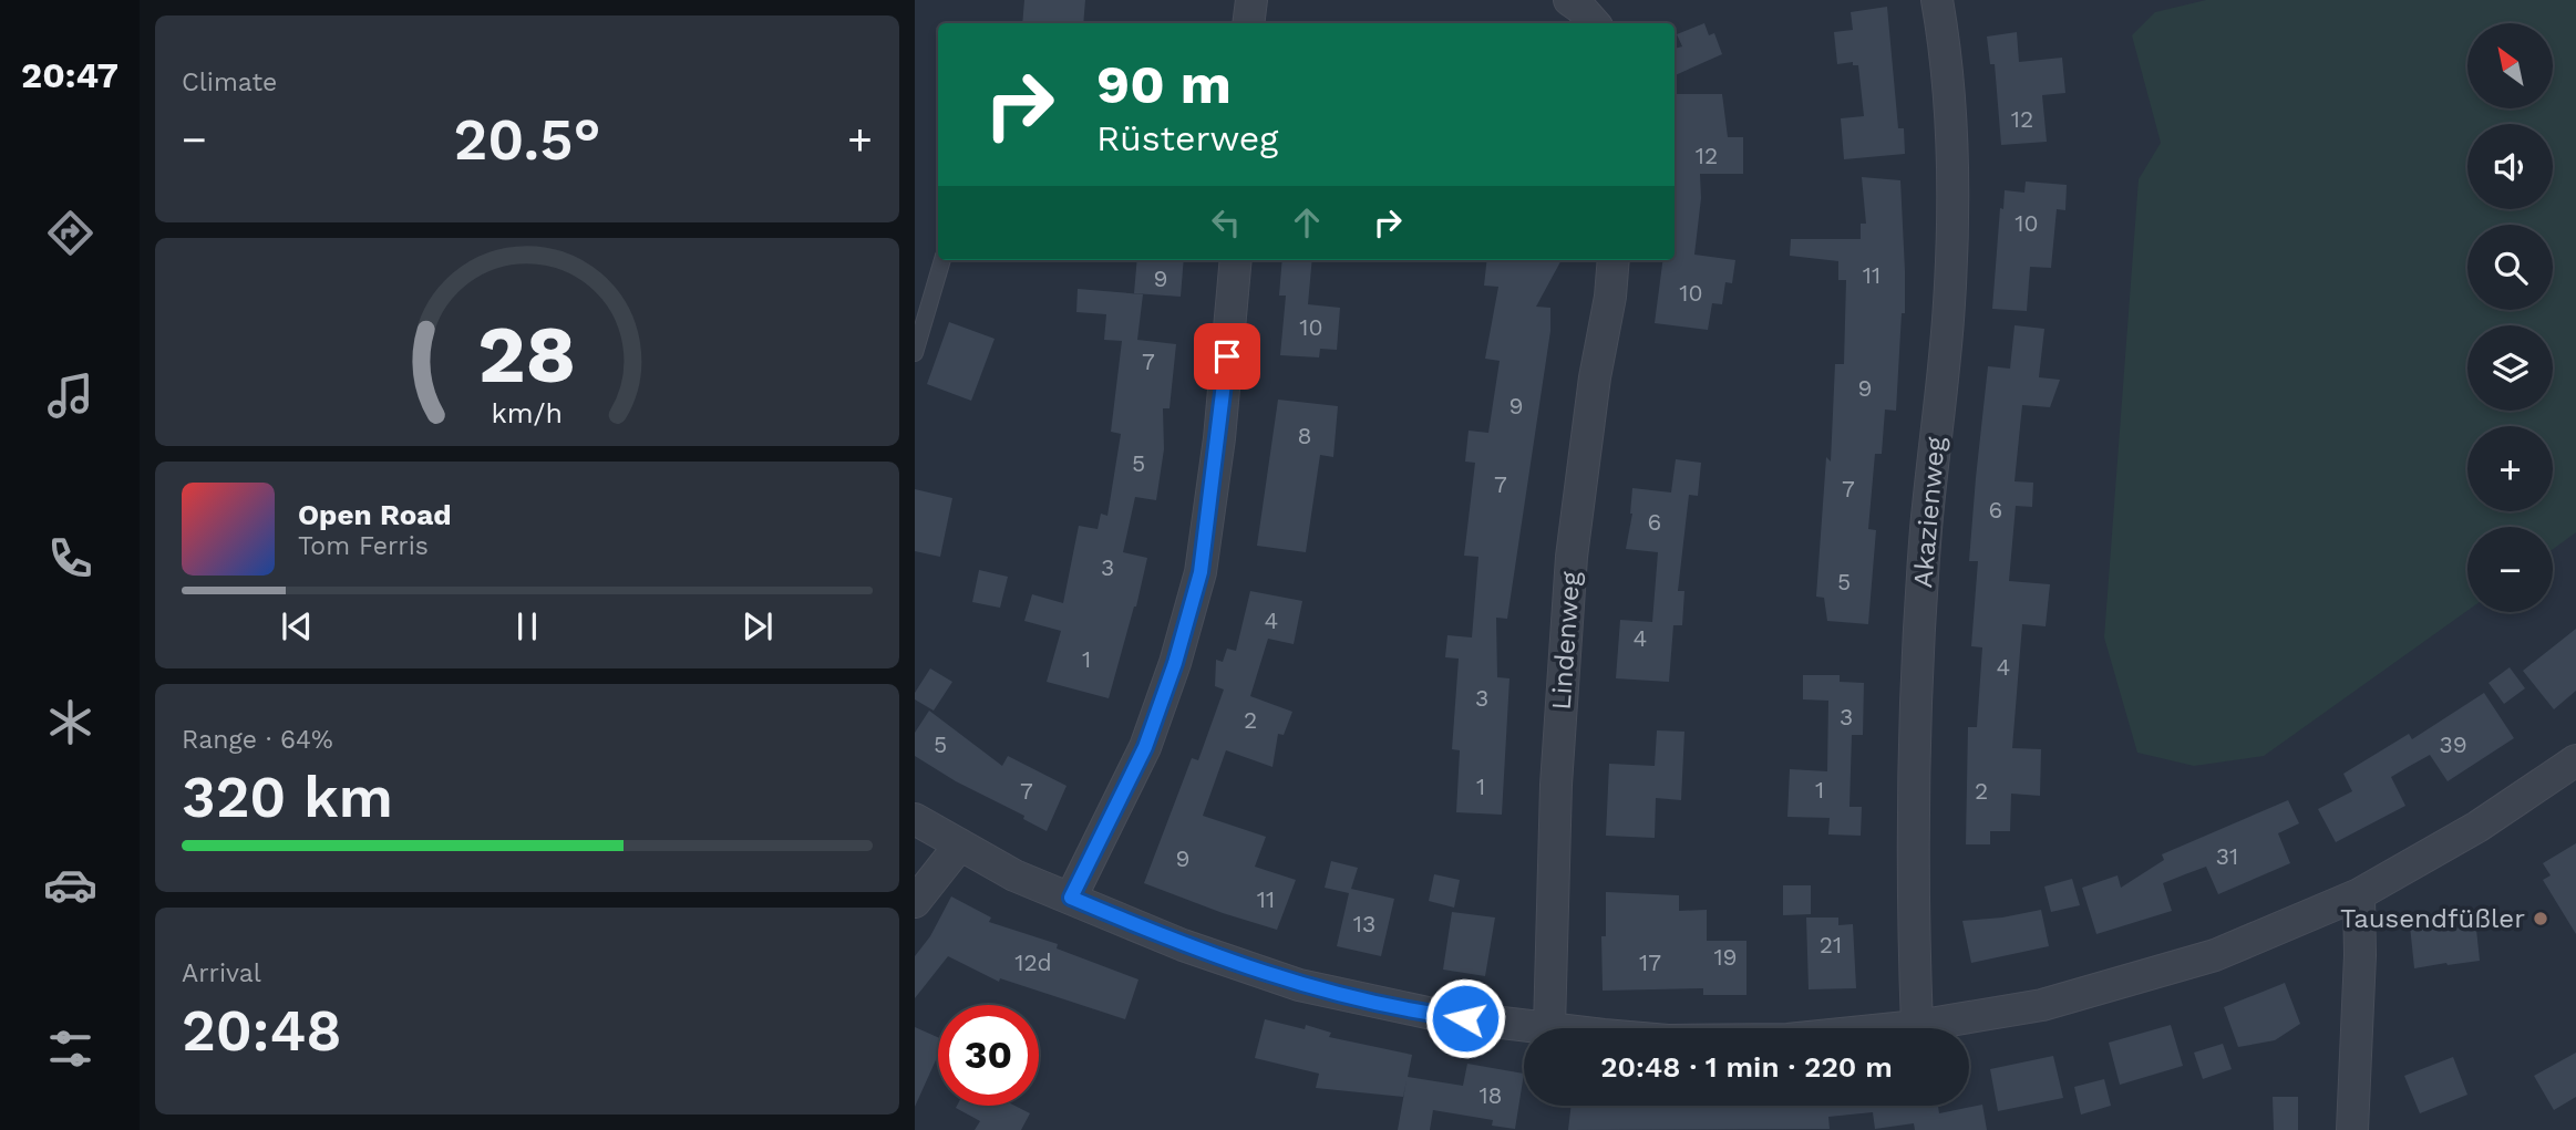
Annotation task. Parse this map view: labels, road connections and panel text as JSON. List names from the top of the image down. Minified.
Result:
{"streets":{"street":["Akazienweg","Lindenweg"]},"places":["Tausendfüßler"],"house_numbers":["12","12","10","11","9","10","10","7","9","9","8","5","7","7","6","6","3","5","4","4","1","4","3","3","2","5","39","1","1","7","2","31","9","11","13","21","19","12d","17","18"],"north":"top left","page":{"tabs":"20:47","tile":["Climate",["Range · 64%","320 km"],["Arrival","20:48"]],"map_buttons":["+","−"],"turn":["90 m","Rüsterweg"],"heat":["−","20.5°","+"],"song":["Open Road","Tom Ferris"],"limit":"30","trip":"20:48 · 1 min · 220 m","gauge":["28","km/h"]}}
